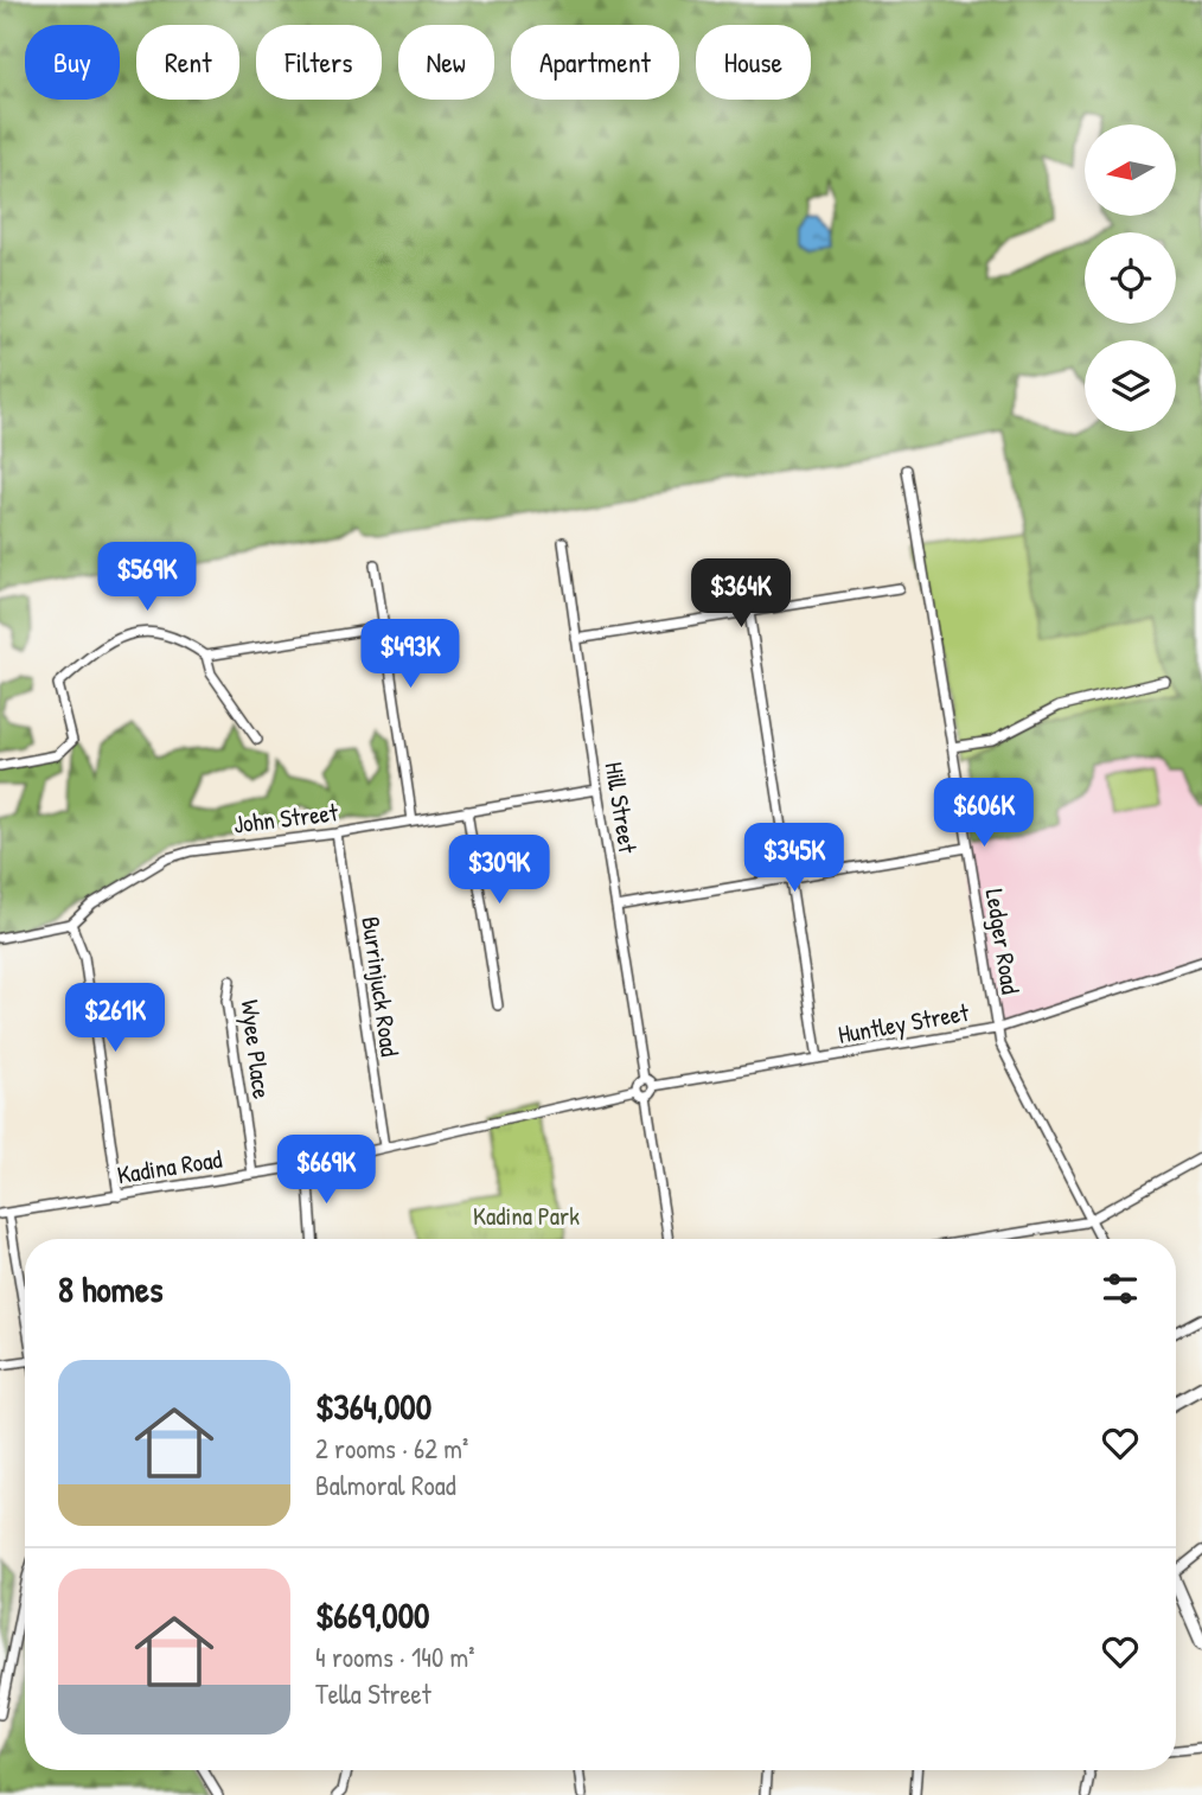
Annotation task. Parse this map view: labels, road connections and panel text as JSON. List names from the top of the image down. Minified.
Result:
{"streets":{"street":["Hill Street","John Street","Ledger Road","Burrinjuck Road","Huntley Street","Wyee Place","Kadina Road"]},"crossings":[["Hill Street","John Street"],["Hill Street","Huntley Street"],["Hill Street","Kadina Road"],["John Street","Burrinjuck Road"],["Ledger Road","Huntley Street"],["Burrinjuck Road","Kadina Road"],["Huntley Street","Kadina Road"],["Wyee Place","Kadina Road"]],"parks":["Kadina Park"],"north":"left","page":{"chip":["Buy","Rent","Filters","New","Apartment","House"],"price":["$569K","$364K","$493K","$606K","$345K","$309K","$261K","$669K"],"heading":"8 homes","list":[{"name":"$364,000","note":"2 rooms · 62 m² · Balmoral Road"},{"name":"$669,000","note":"4 rooms · 140 m² · Tella Street"}]}}
